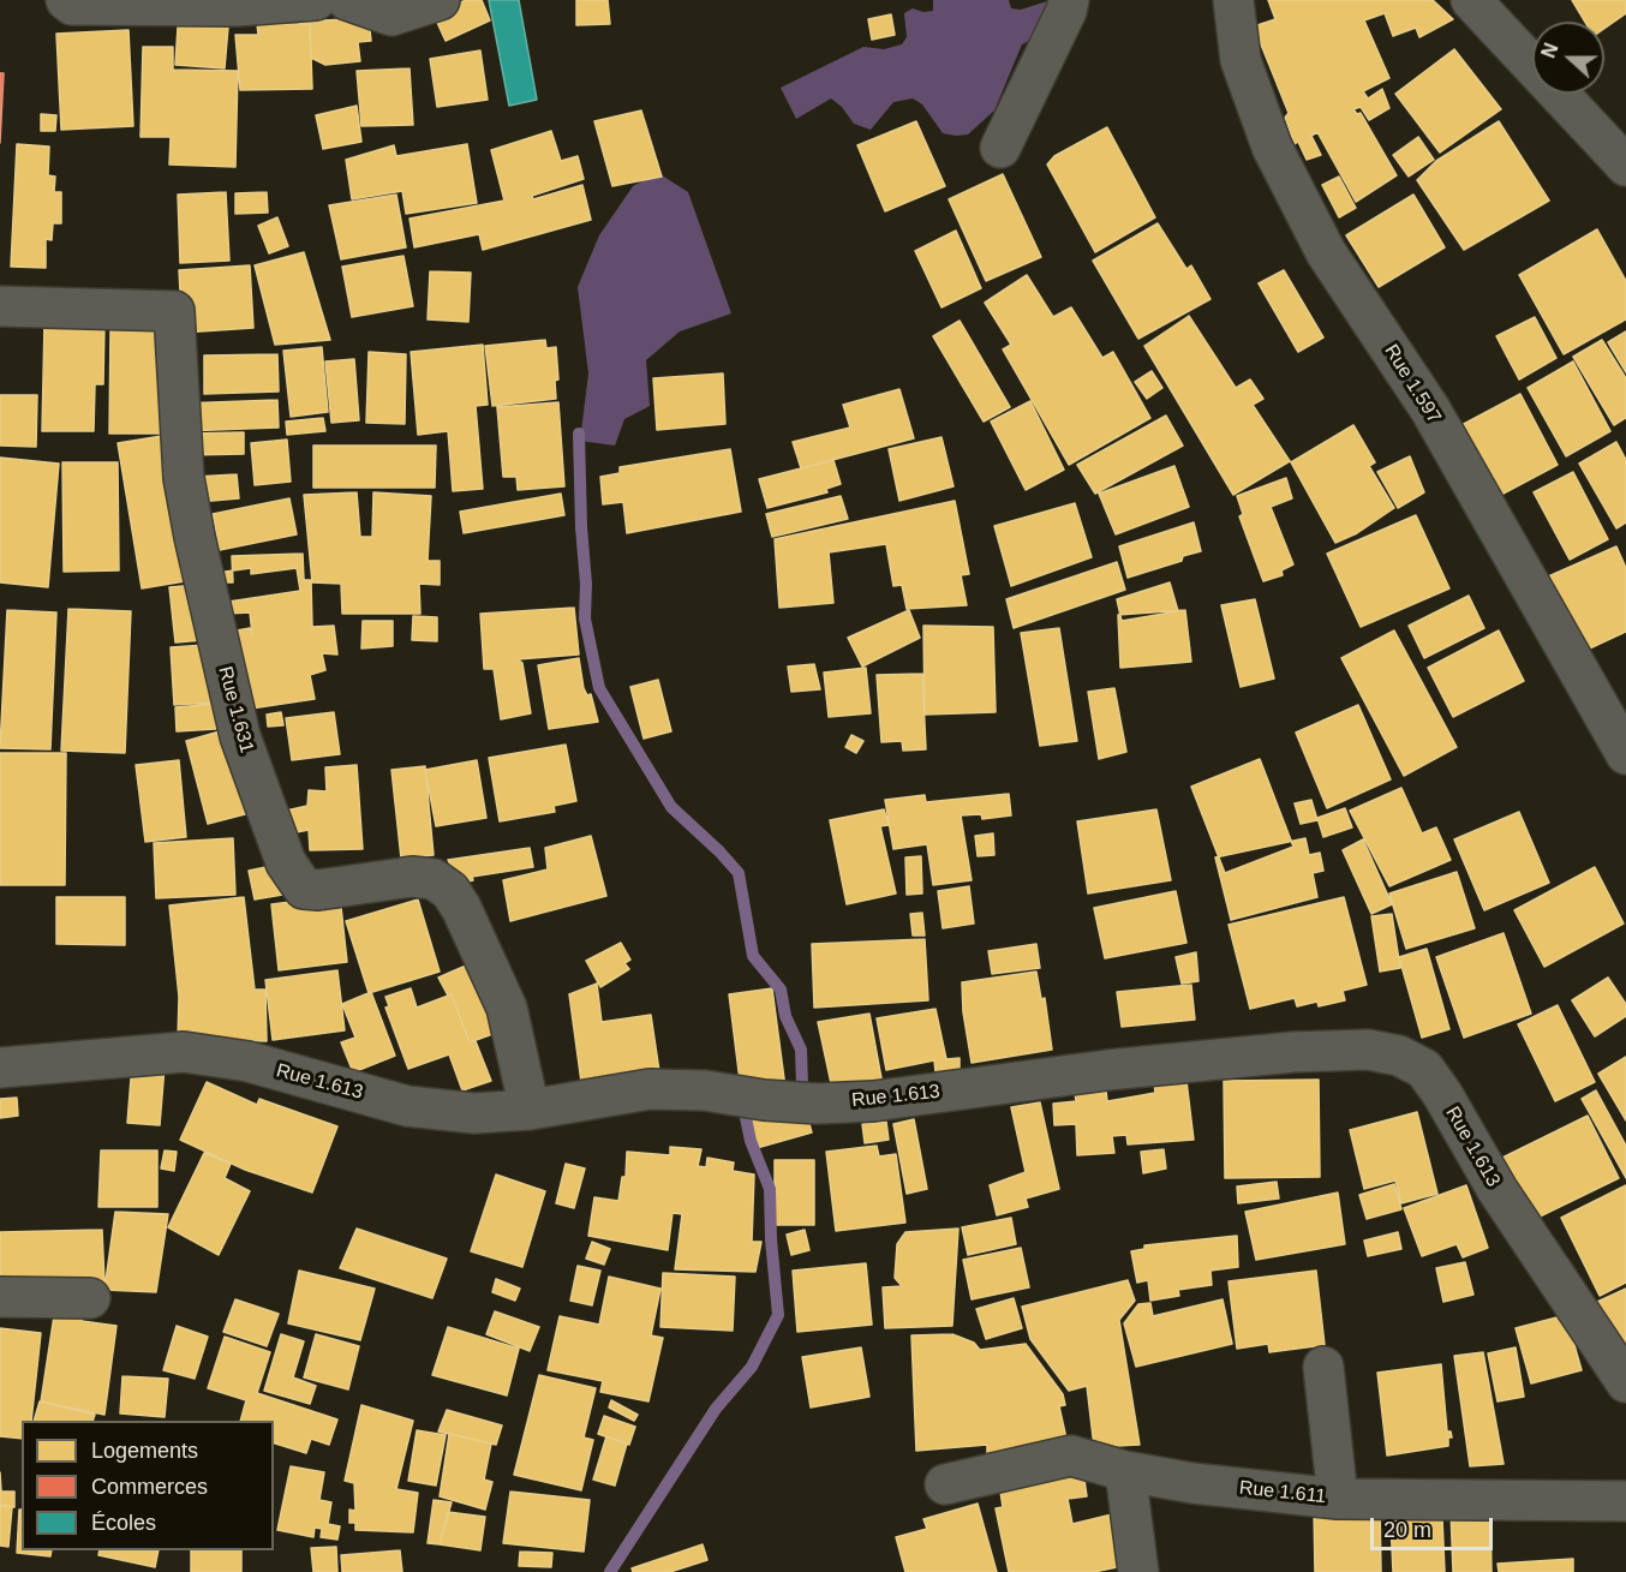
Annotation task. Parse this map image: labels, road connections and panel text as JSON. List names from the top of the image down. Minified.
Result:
{"streets":{"street":["Rue 1.597","Rue 1.631","Rue 1.613","Rue 1.611"]},"crossings":[["Rue 1.631","Rue 1.613"]],"legend":["Logements","Commerces","Écoles"],"scale_bar":"20 m","north":"left"}
